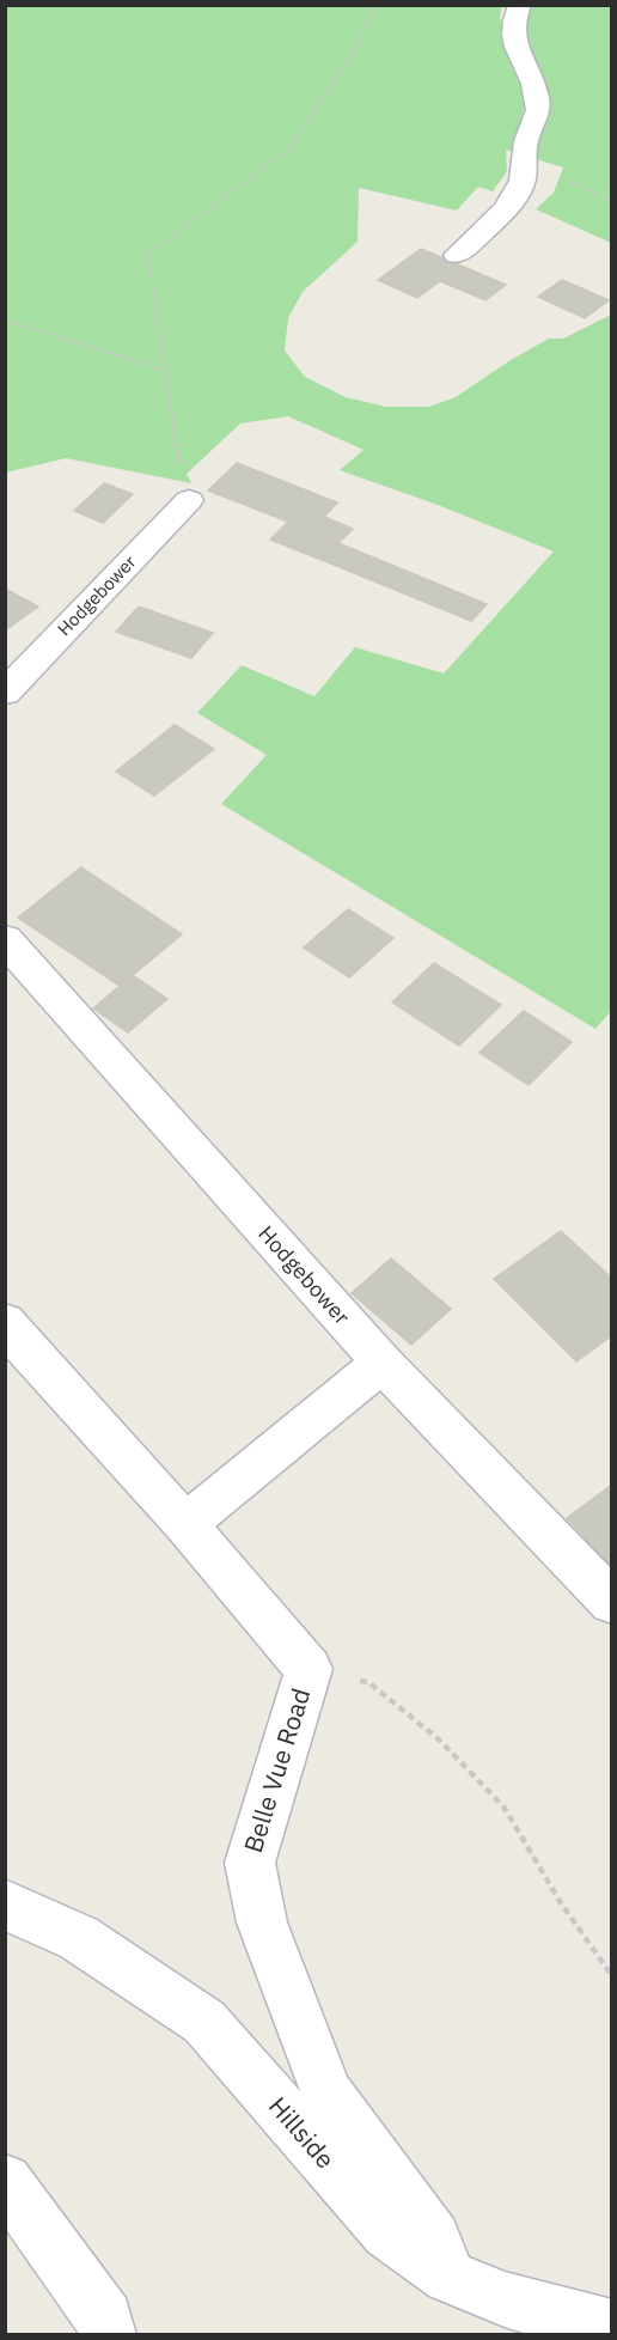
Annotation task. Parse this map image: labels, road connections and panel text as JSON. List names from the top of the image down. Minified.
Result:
{"streets":{"street":["Hodgebower","Belle Vue Road","Hillside"]},"crossings":[["Belle Vue Road","Hillside"]]}
